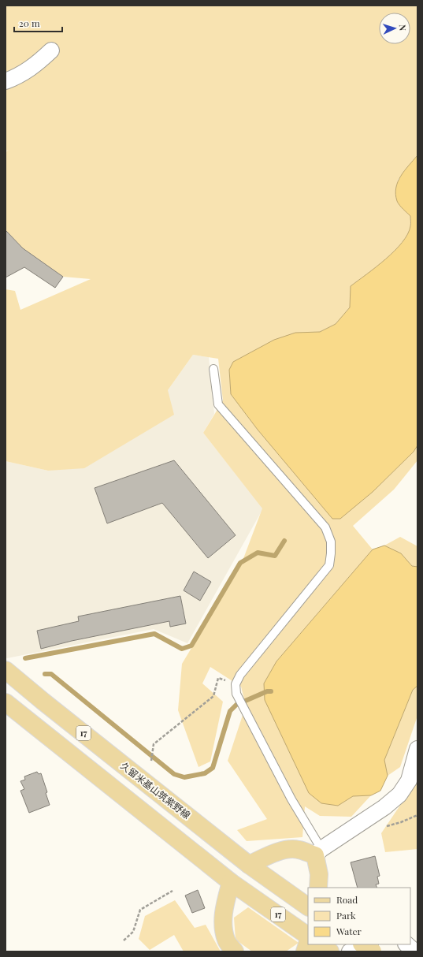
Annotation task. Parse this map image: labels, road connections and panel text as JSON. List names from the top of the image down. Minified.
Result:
{"streets":{"main road":["17","久留米基山筑紫野線"]},"legend":["Road","Park","Water"],"scale_bar":"20 m","north":"right"}
